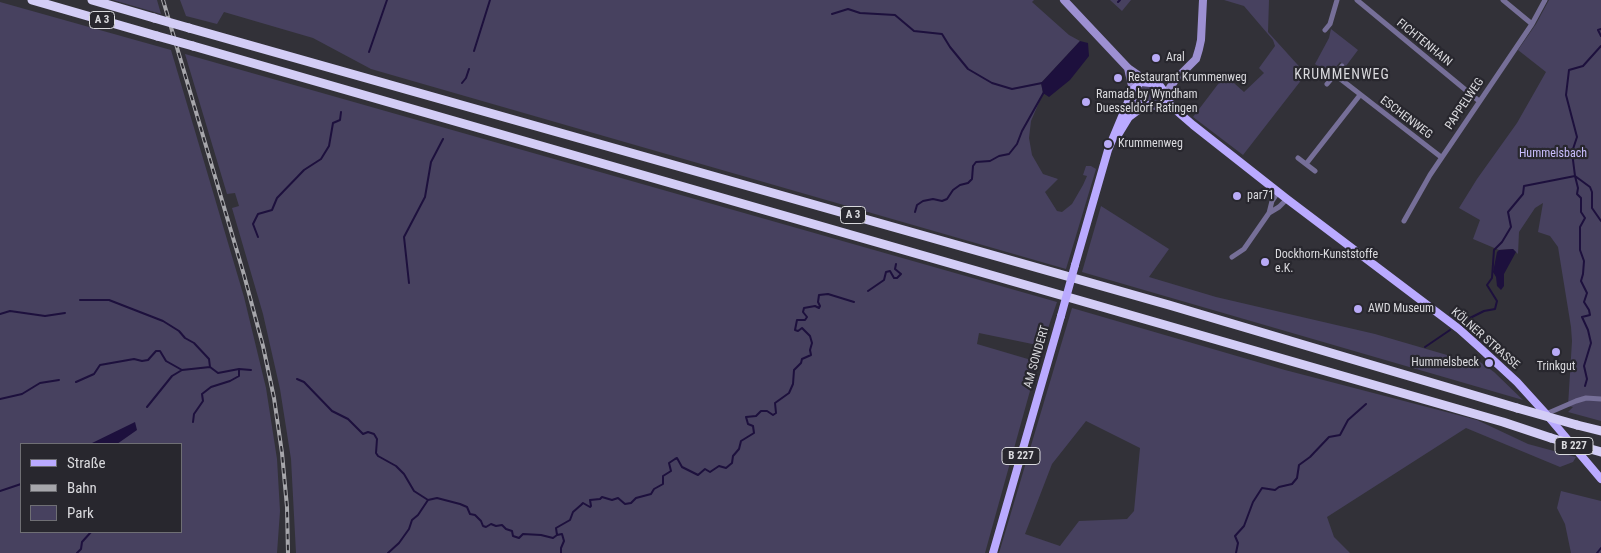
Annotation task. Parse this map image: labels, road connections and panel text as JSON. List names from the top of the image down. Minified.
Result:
{"streets":{"highway":["A 3"],"main road":["KÖLNER STRASSE","AM SONDERT","B 227"],"street":["FICHTENHAIN","PAPPELWEG","ESCHENWEG"]},"crossings":[["FICHTENHAIN","PAPPELWEG"],["PAPPELWEG","ESCHENWEG"],["KÖLNER STRASSE","AM SONDERT"],["KÖLNER STRASSE","B 227"],["AM SONDERT","B 227"]],"districts":["KRUMMENWEG"],"parks":["Hummelsbach"],"places":["Aral","Restaurant Krummenweg","Ramada by Wyndham Duesseldorf Ratingen","Krummenweg","par71","Dockhorn-Kunststoffe e.K.","AWD Museum","Trinkgut","Hummelsbeck"],"legend":["Straße","Bahn","Park"]}
